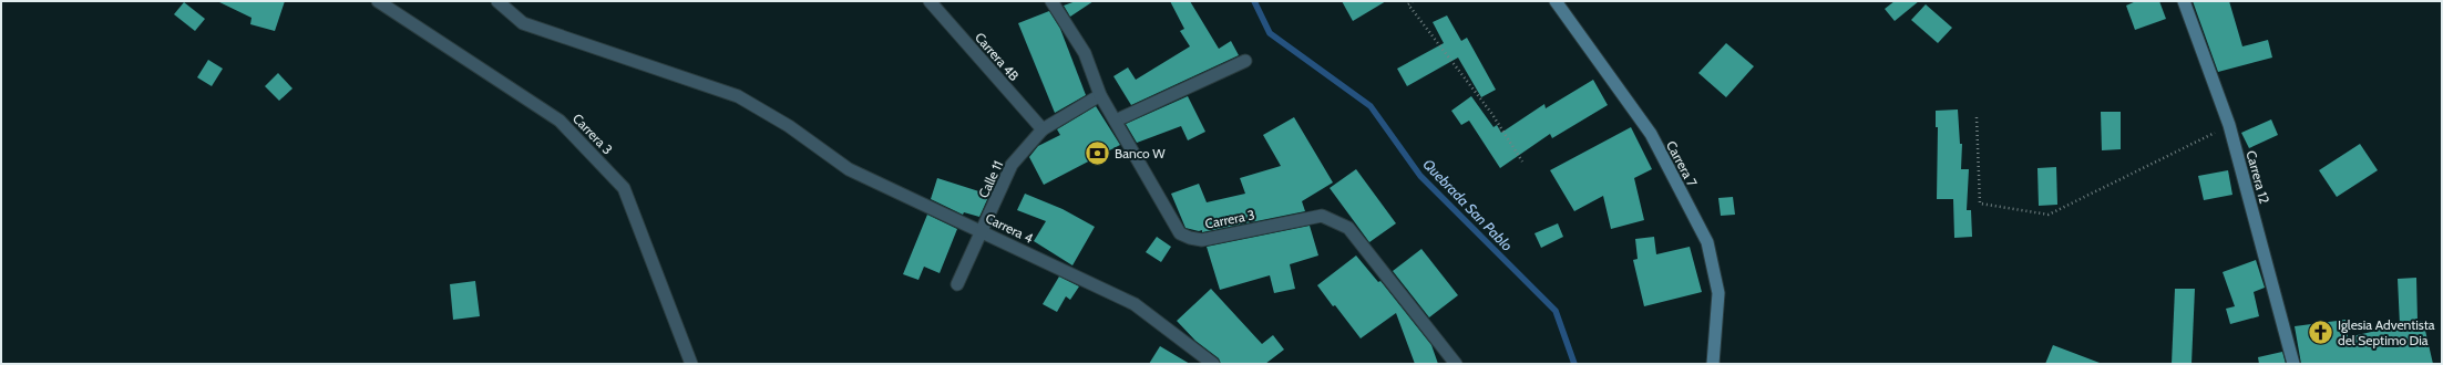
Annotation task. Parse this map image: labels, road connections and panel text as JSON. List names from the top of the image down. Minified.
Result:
{"streets":{"main road":["Carrera 7","Carrera 12"],"street":["Carrera 4B","Carrera 3","Calle 11","Carrera 4"]},"crossings":[["Carrera 4B","Calle 11"],["Carrera 3","Calle 11"],["Calle 11","Carrera 4"]],"water":["Quebrada San Pablo"],"places":{"bank":["Banco W"],"church":["Iglesia Adventista del Septimo Dia"]}}
